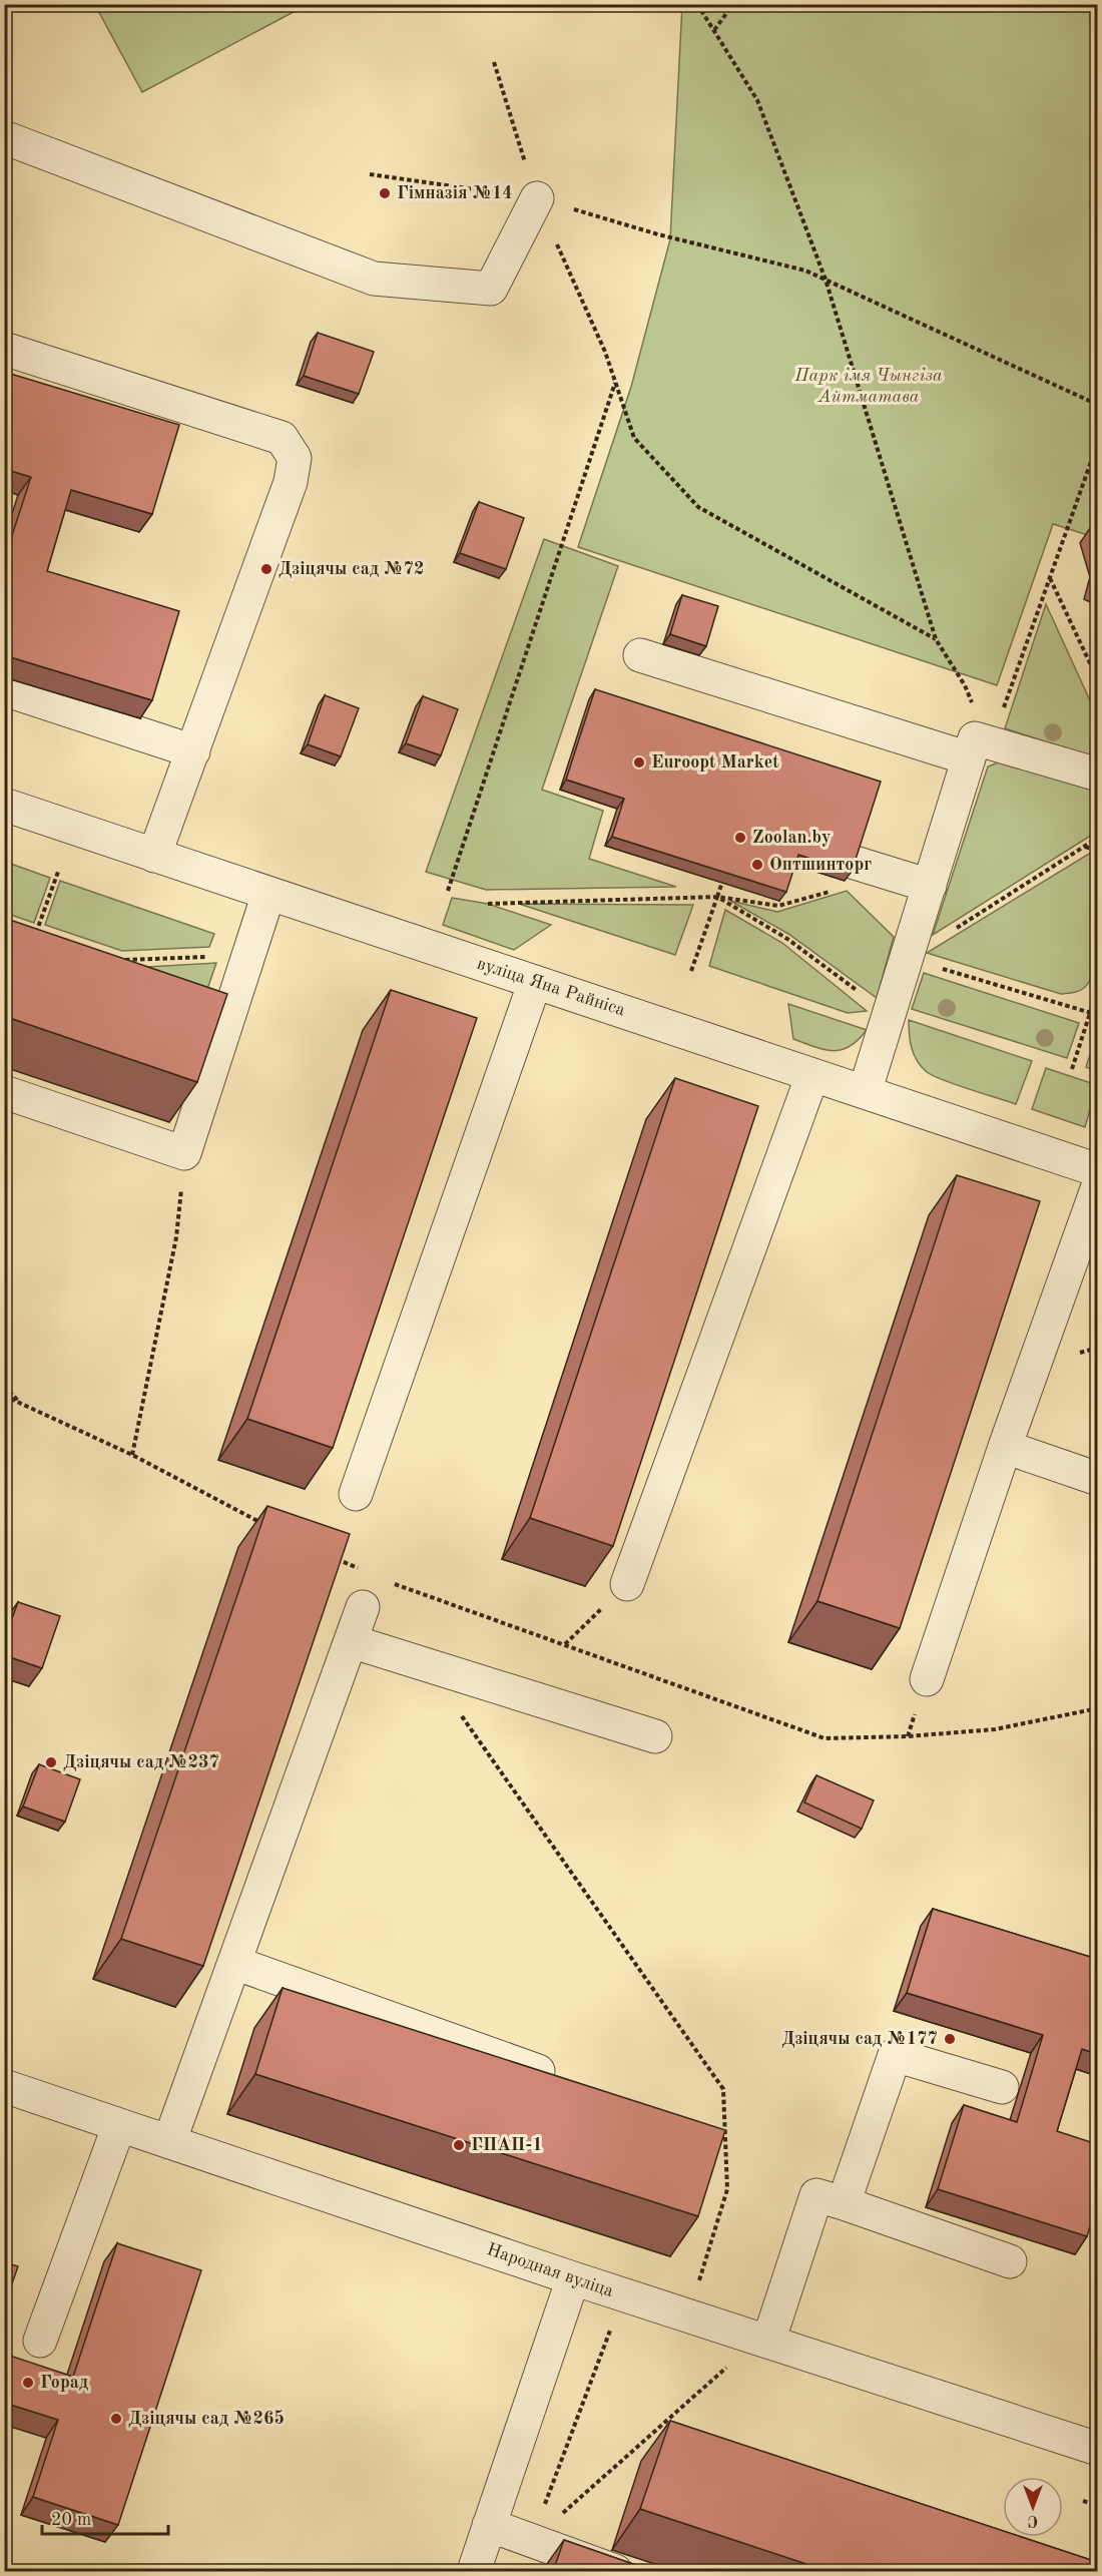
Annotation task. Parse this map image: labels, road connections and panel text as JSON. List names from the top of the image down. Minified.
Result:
{"streets":{"street":["вуліца Яна Райніса","Народная вуліца"]},"parks":["Парк імя Чынгіза Айтматава"],"places":["Гімназія №14","Дзіцячы сад №72","Euroopt Market","Zoolan.by","Оптшинторг","Дзіцячы сад №237","Дзіцячы сад №177","ГПАП-1","Горад","Дзіцячы сад №265"],"scale_bar":"20 m","north":"bottom"}
